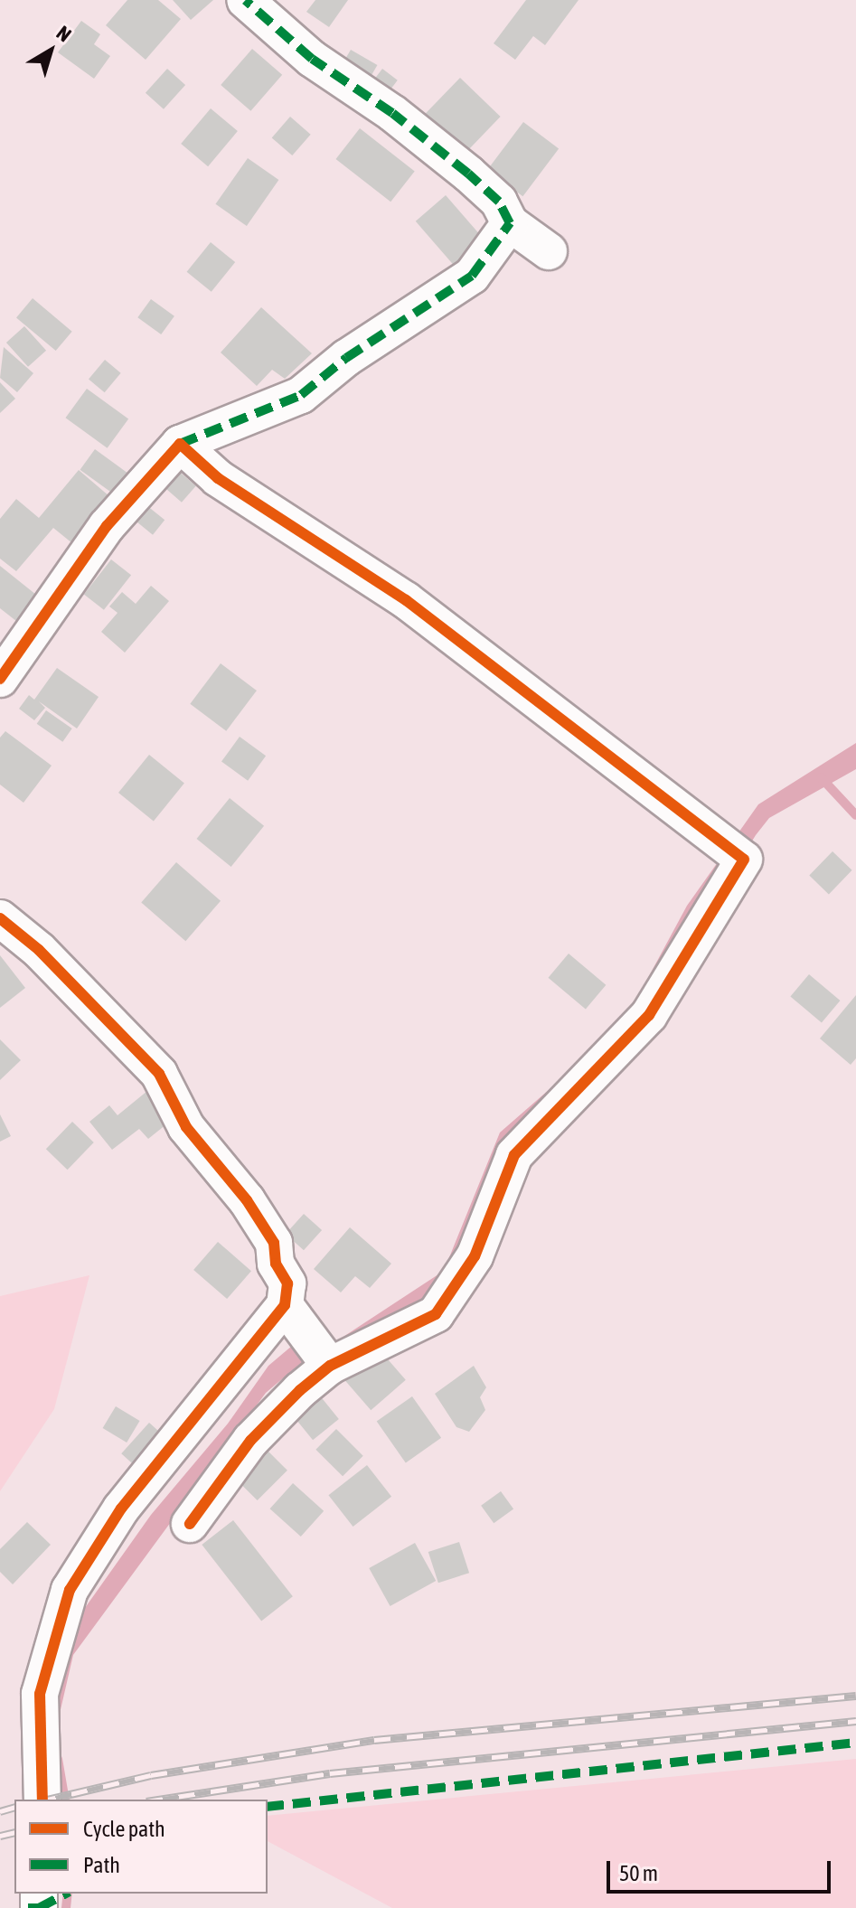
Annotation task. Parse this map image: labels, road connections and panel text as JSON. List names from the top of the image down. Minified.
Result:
{"legend":["Cycle path","Path"],"scale_bar":"50 m","north":"top right"}
